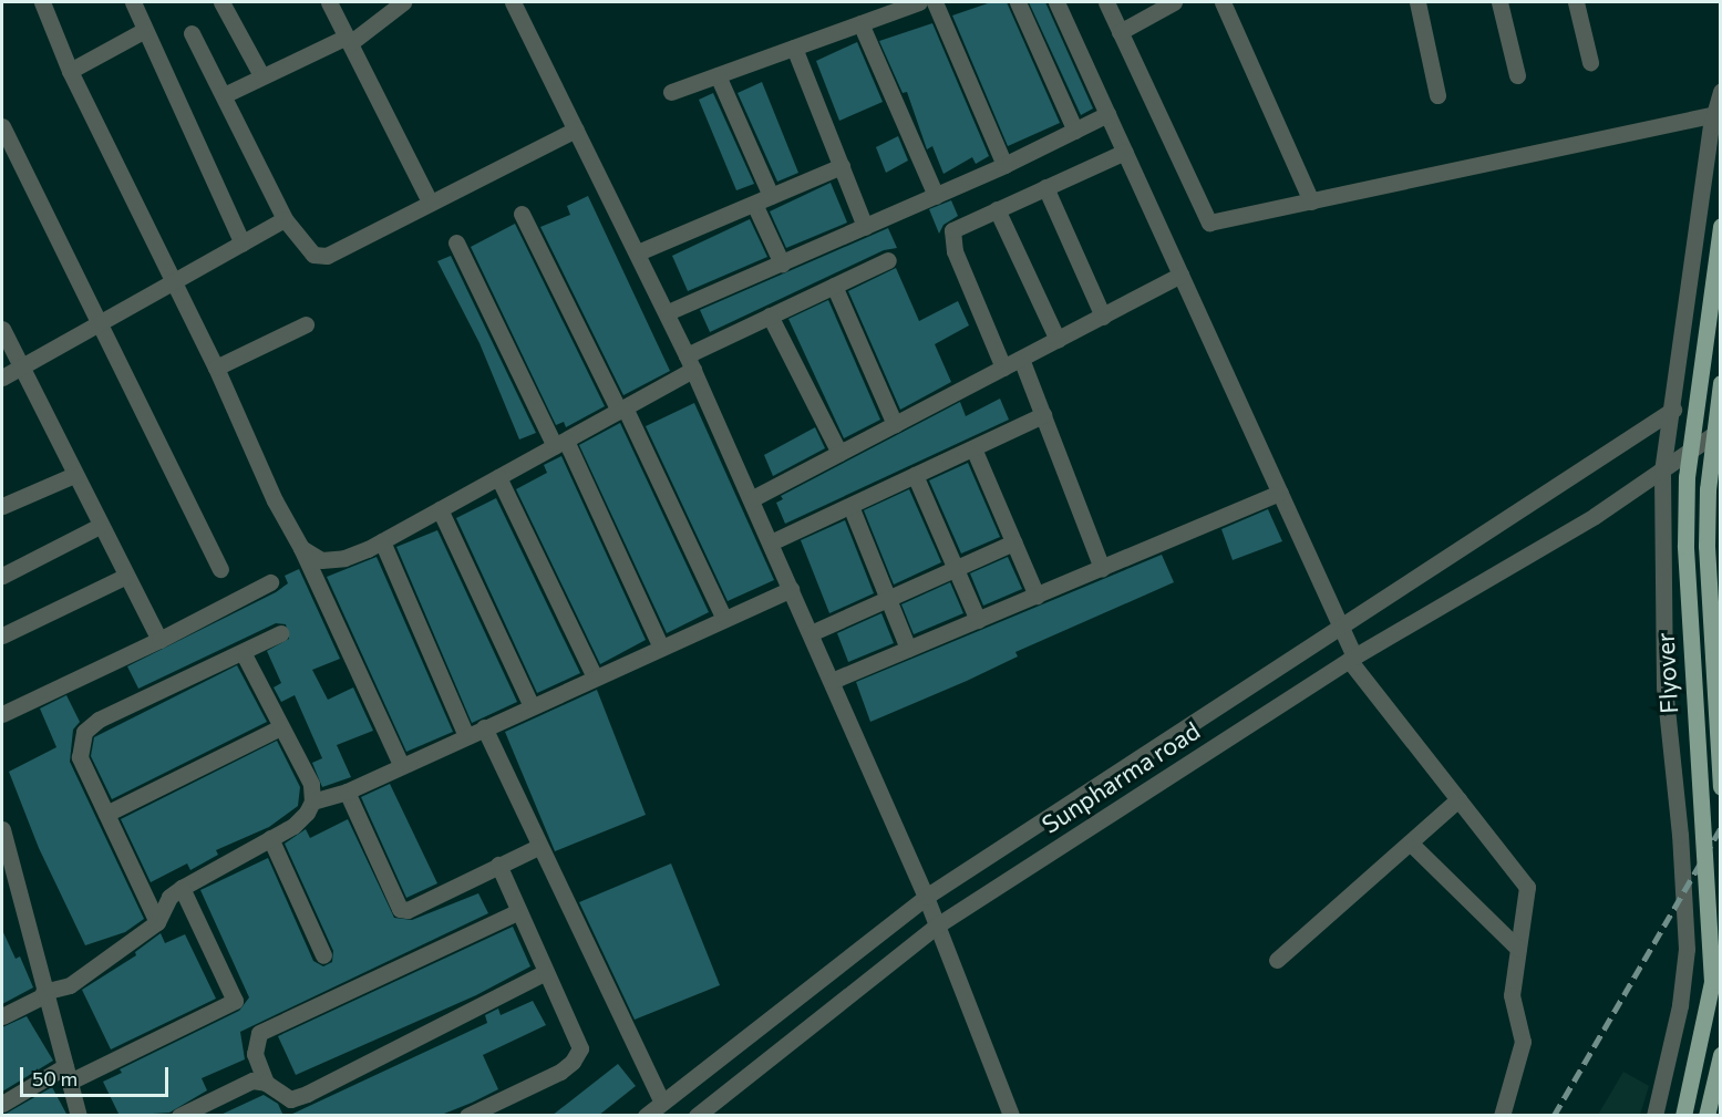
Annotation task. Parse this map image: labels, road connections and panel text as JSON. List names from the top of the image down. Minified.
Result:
{"streets":{"main road":["Flyover"],"street":["Sunpharma road"]},"scale_bar":"50 m"}
